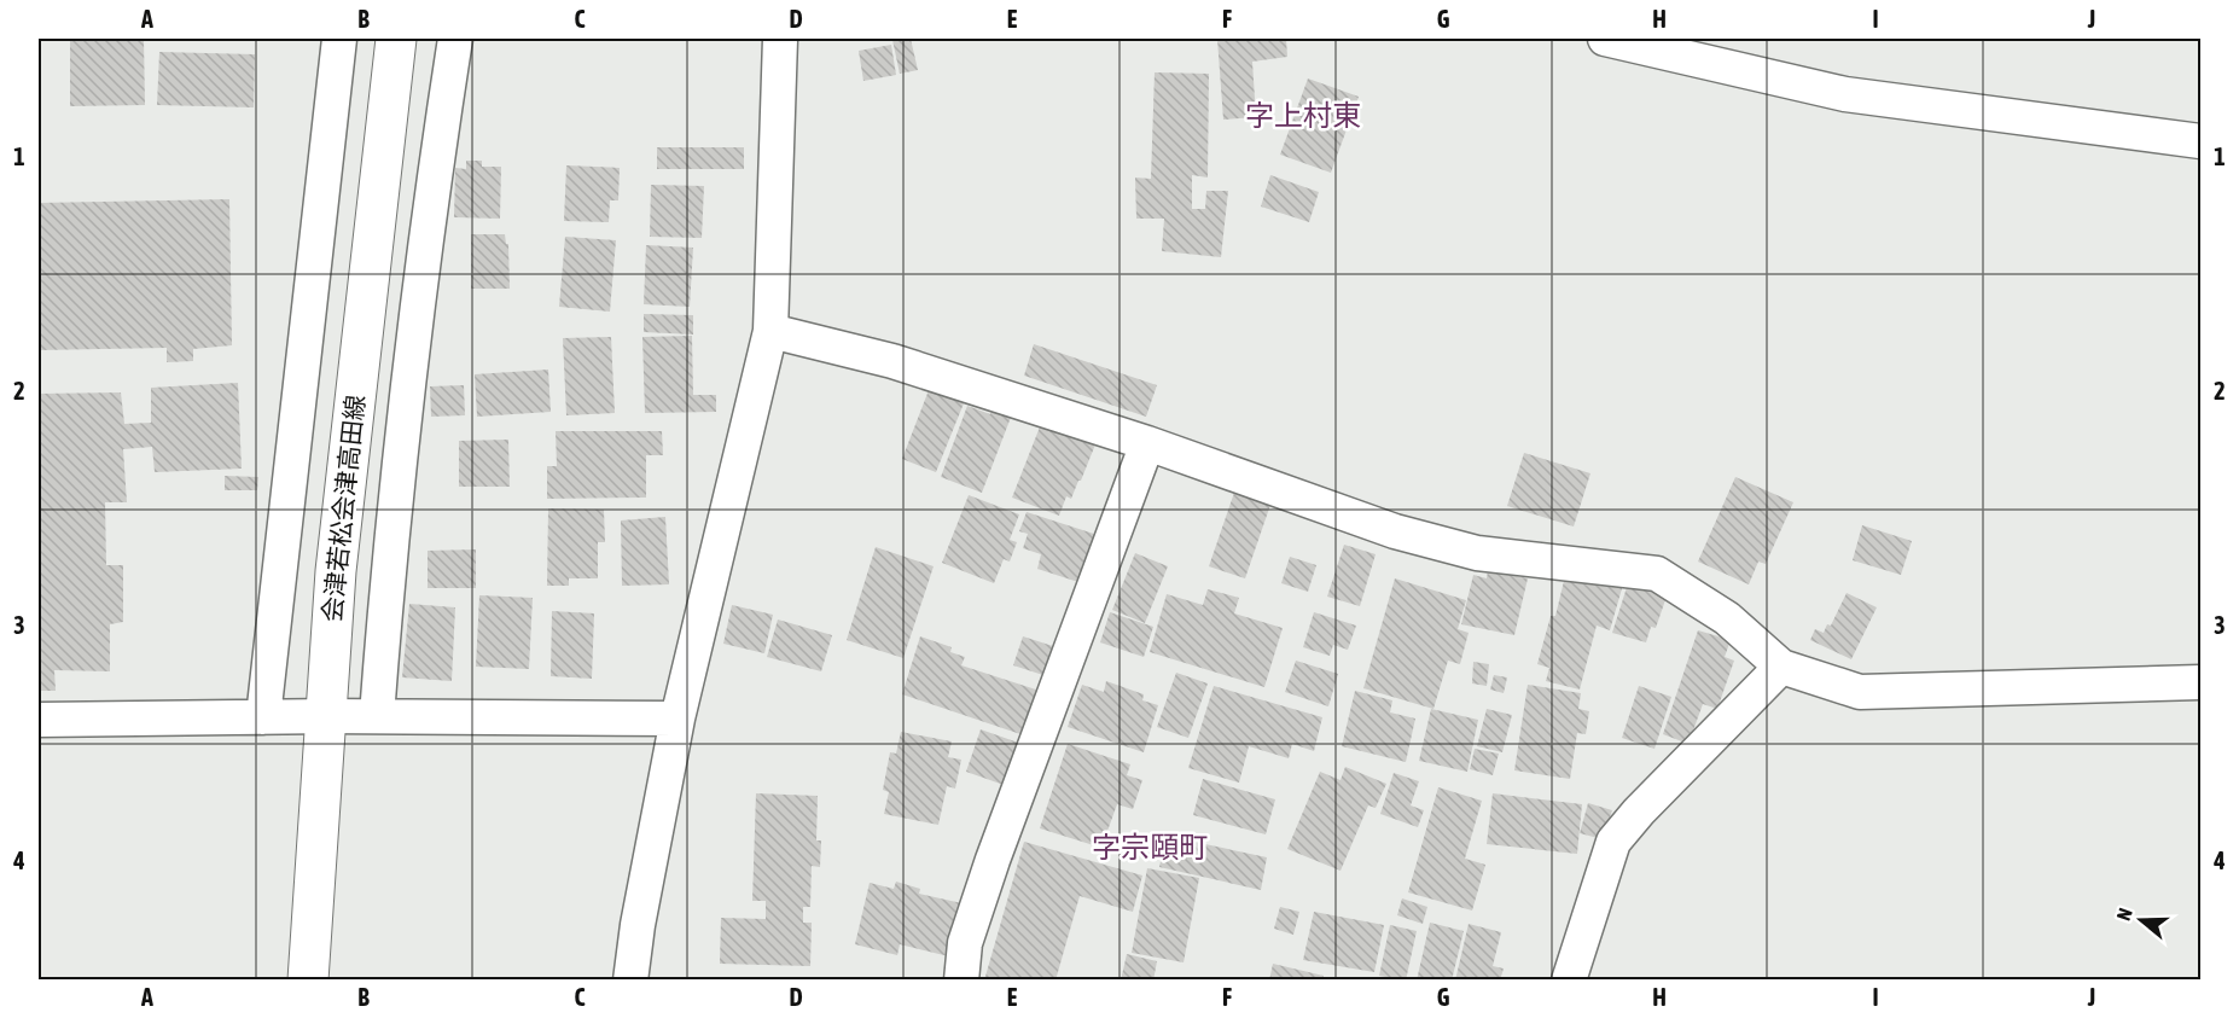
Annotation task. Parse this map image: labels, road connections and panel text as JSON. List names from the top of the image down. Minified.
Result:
{"streets":{"main road":["会津若松会津高田線"]},"districts":["字上村東","字宗頤町"],"north":"left","grid":{"columns":["A","B","C","D","E","F","G","H","I","J"],"rows":["1","2","3","4"]}}
